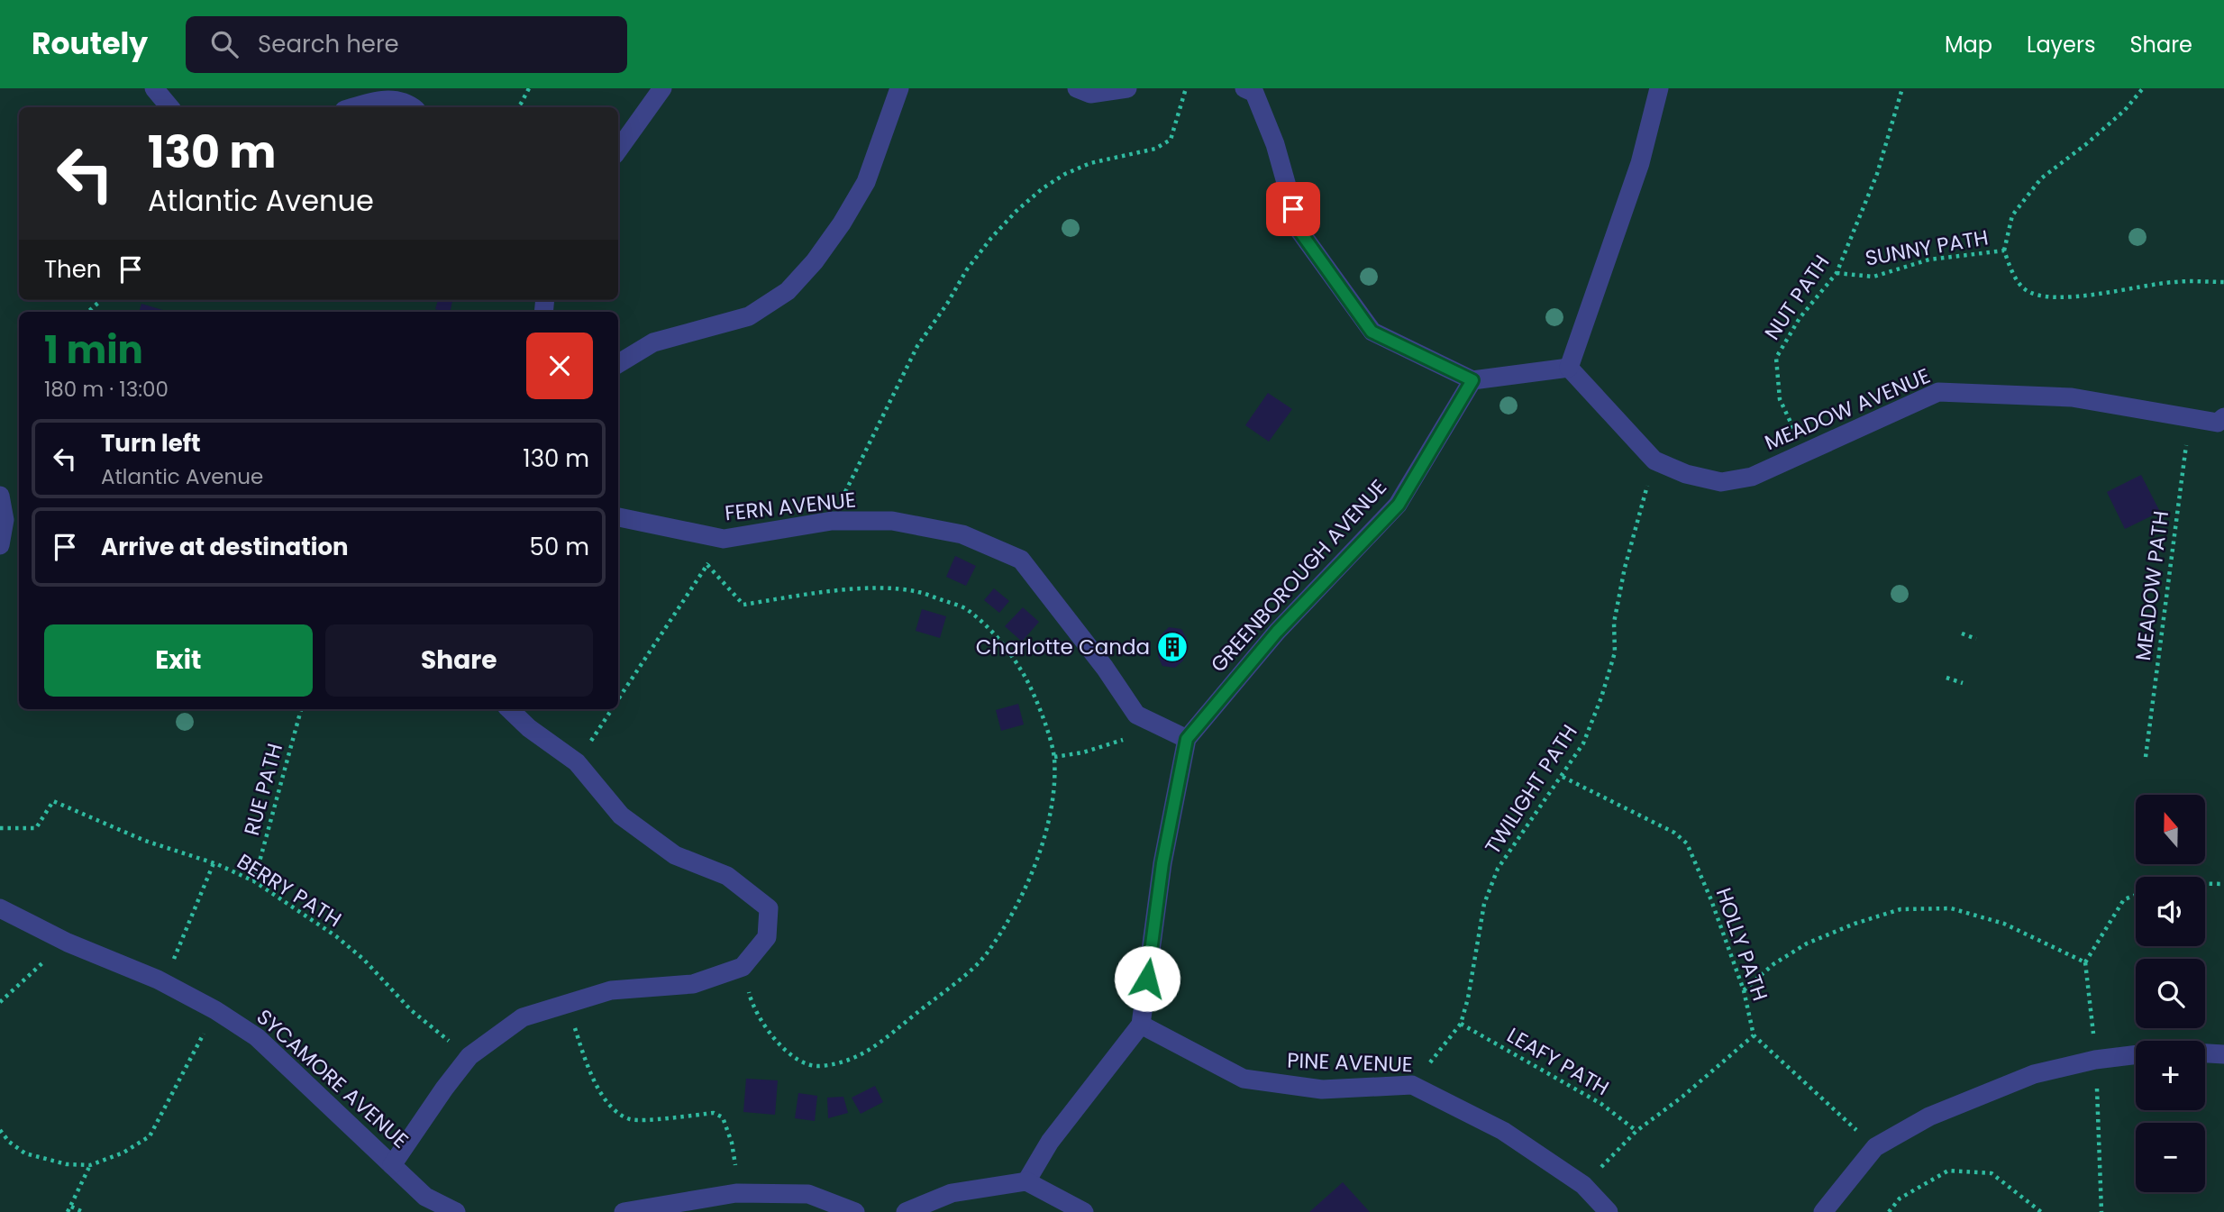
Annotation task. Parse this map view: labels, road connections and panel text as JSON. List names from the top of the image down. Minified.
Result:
{"streets":{"lane":["MEADOW AVENUE","FERN AVENUE","GREENBOROUGH AVENUE","PINE AVENUE","SYCAMORE AVENUE"],"path":["SUNNY PATH","NUT PATH","MEADOW PATH","RUE PATH","TWILIGHT PATH","BERRY PATH","HOLLY PATH","LEAFY PATH"]},"crossings":[["SUNNY PATH","NUT PATH"],["NUT PATH","MEADOW AVENUE"],["MEADOW AVENUE","MEADOW PATH"],["MEADOW AVENUE","TWILIGHT PATH"],["FERN AVENUE","GREENBOROUGH AVENUE"],["GREENBOROUGH AVENUE","PINE AVENUE"],["RUE PATH","BERRY PATH"],["TWILIGHT PATH","HOLLY PATH"],["TWILIGHT PATH","LEAFY PATH"],["TWILIGHT PATH","PINE AVENUE"]],"places":{"building":["Charlotte Canda"]},"north":"top","page":{"header":"Routely","search":"Search here","nav":["Map","Layers","Share"],"turn":["130 m","Atlantic Avenue"],"then":"Then","heading":["1 min","180 m · 13:00"],"list":[{"name":"Turn left","note":"Atlantic Avenue","value":"130 m"},{"name":"Arrive at destination","value":"50 m"}],"buttons":["Exit","Share"],"map_buttons":["+","−"]}}
